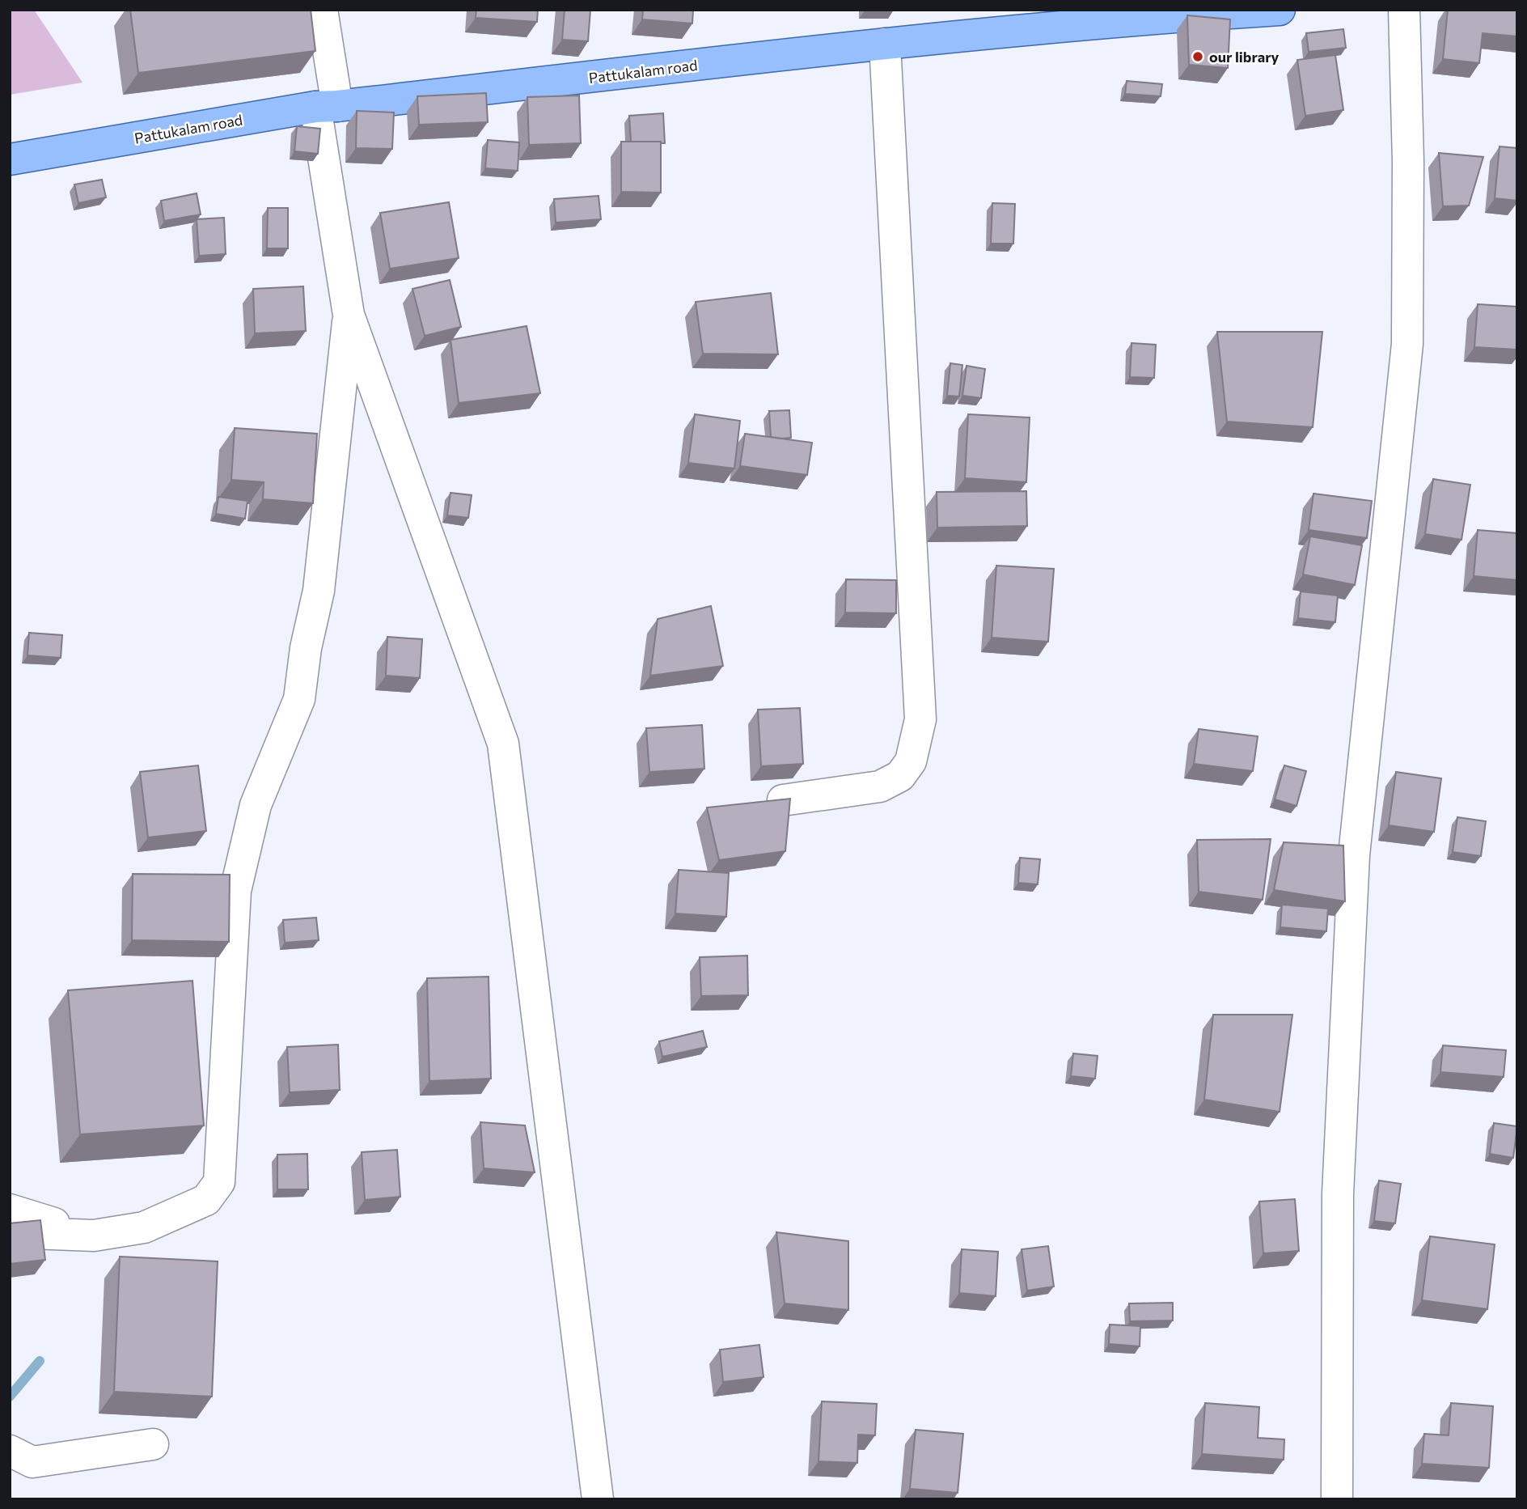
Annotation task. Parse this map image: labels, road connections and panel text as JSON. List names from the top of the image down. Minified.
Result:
{"streets":{"main road":["Pattukalam road"]},"places":["our library"]}
